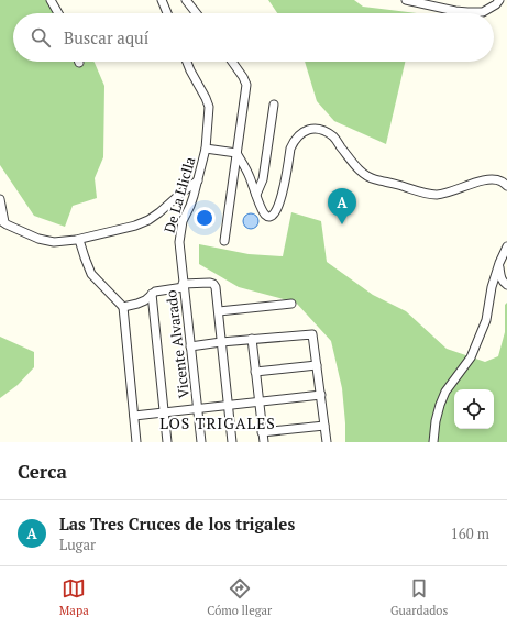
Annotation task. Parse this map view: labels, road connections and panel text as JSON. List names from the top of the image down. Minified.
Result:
{"streets":{"street":["De La Lliclla","Vicente Alvarado"]},"crossings":[["De La Lliclla","Vicente Alvarado"]],"districts":["LOS TRIGALES"],"page":{"search":"Buscar aquí","pins":"A","heading":"Cerca","list":[{"mark":"A","name":"Las Tres Cruces de los trigales","note":"Lugar","value":"160 m"}],"nav":["Mapa","Cómo llegar","Guardados"]}}
